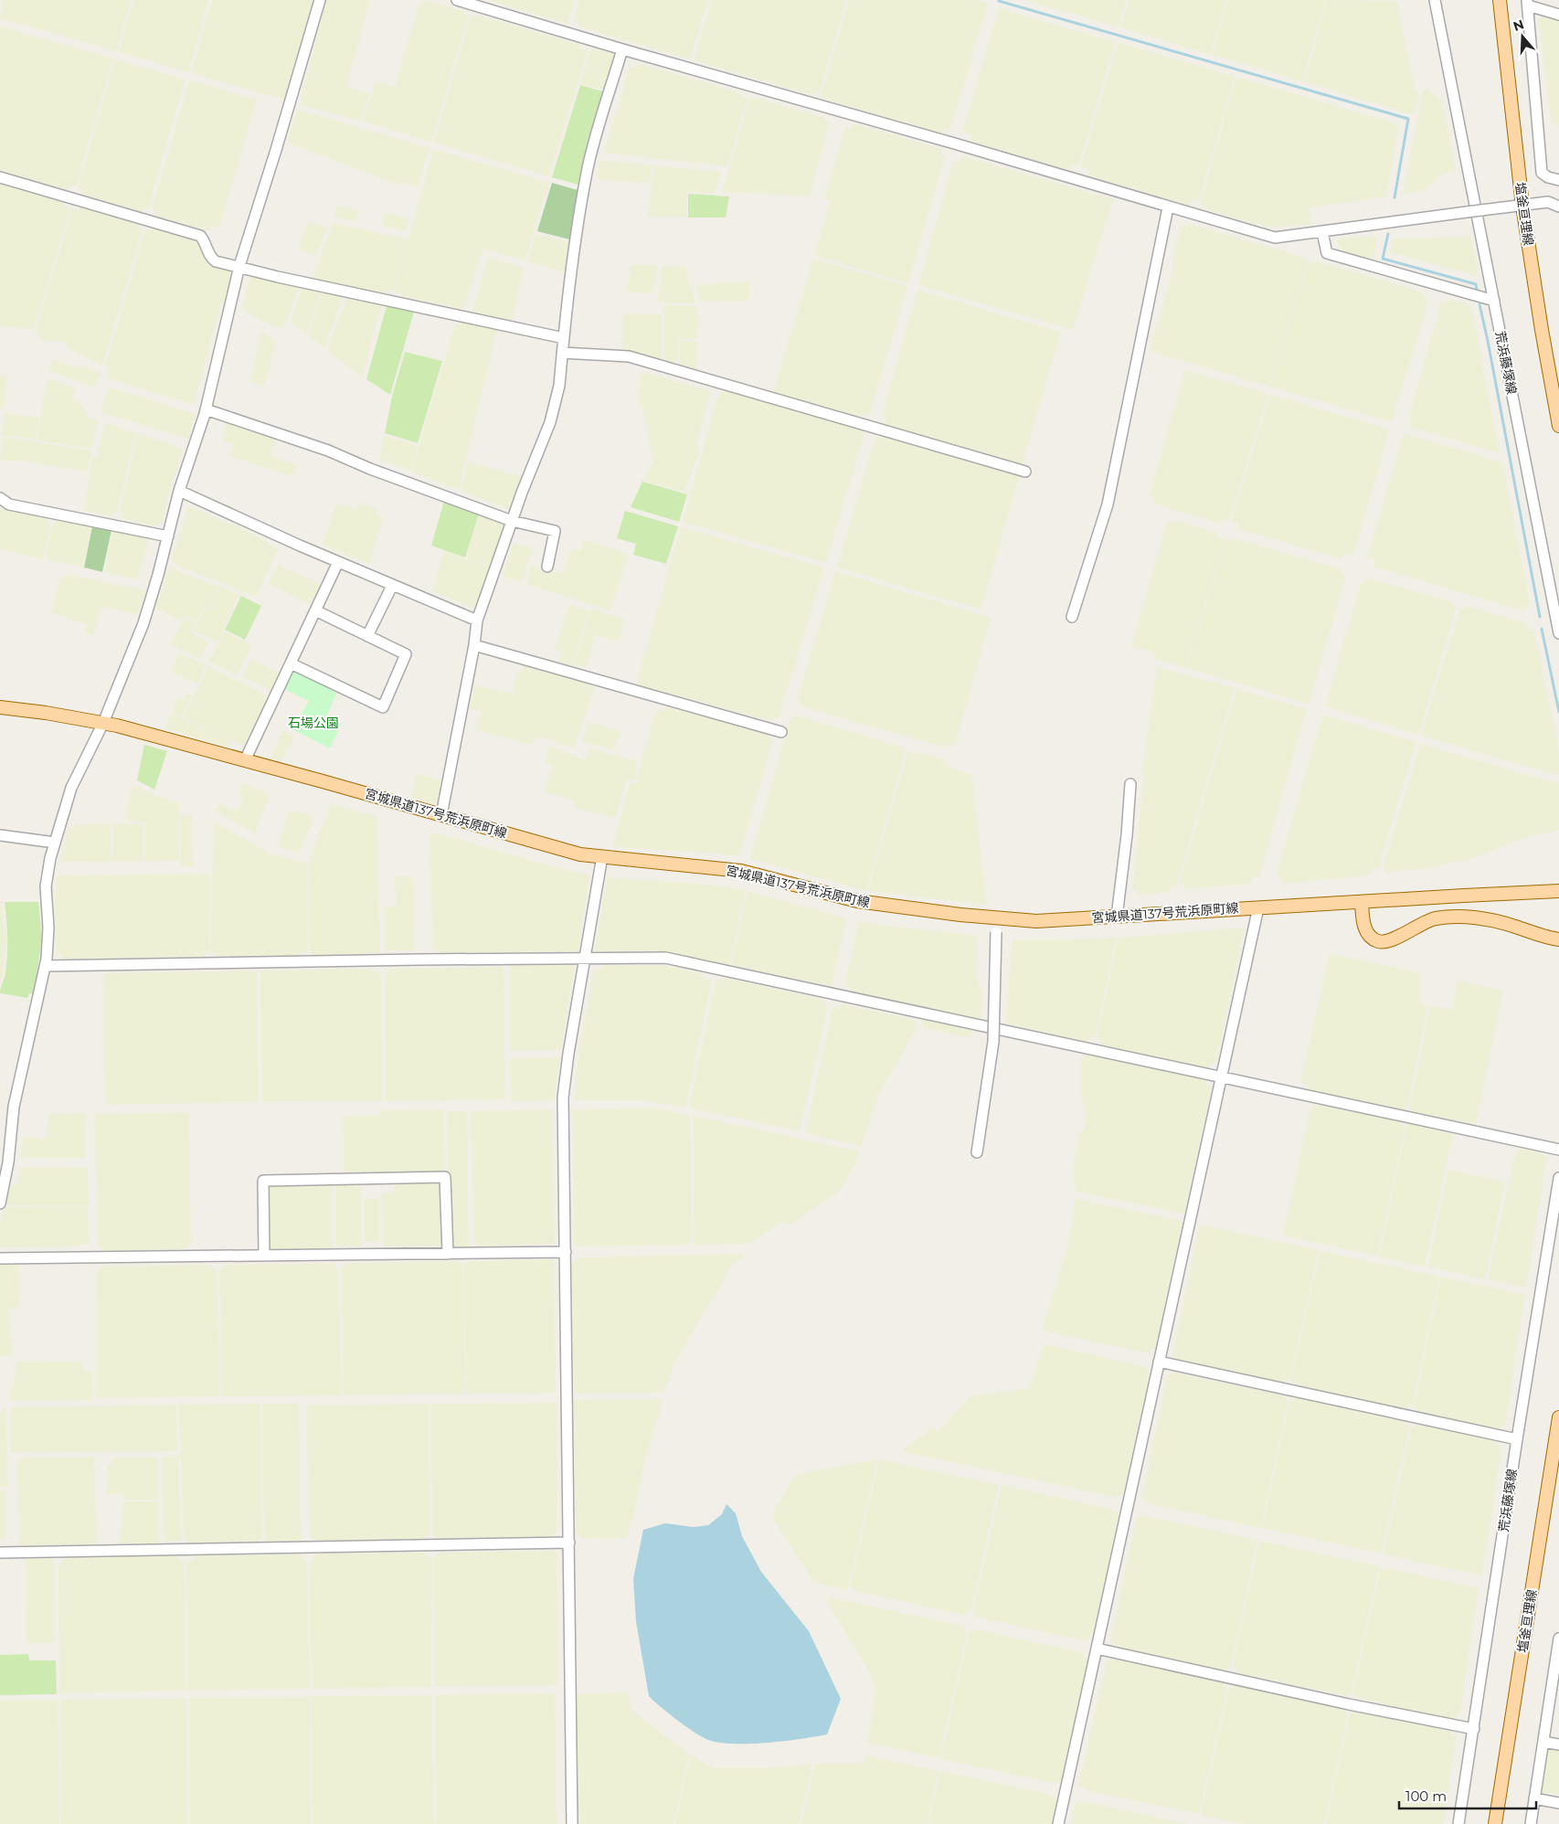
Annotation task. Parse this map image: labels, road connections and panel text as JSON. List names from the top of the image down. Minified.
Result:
{"streets":{"main road":["塩釜亘理線","宮城県道137号荒浜原町線"],"street":["荒浜藤塚線"]},"parks":["石場公園"],"scale_bar":"100 m","north":"top"}
